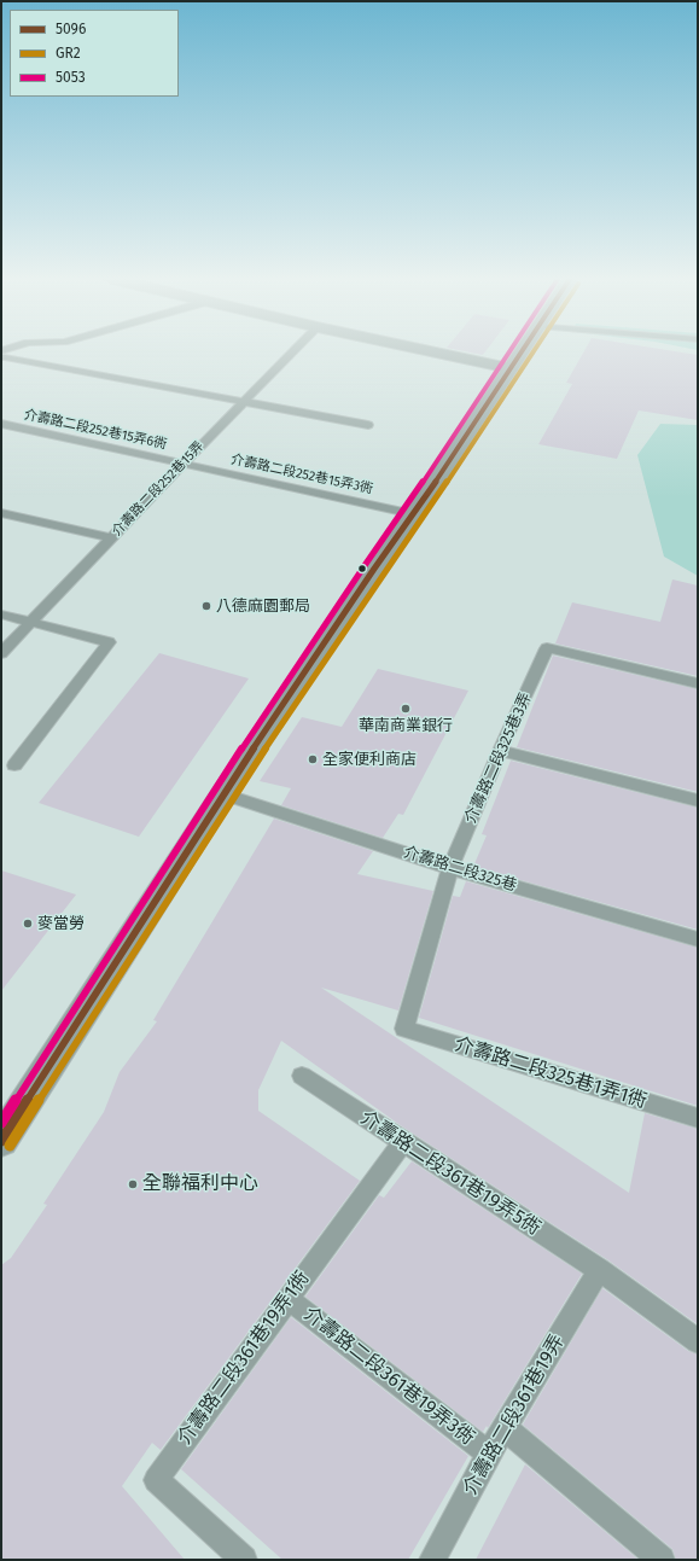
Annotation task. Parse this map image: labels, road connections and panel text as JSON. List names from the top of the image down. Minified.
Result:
{"streets":{"lane":["介壽路二段252巷15弄6衖","介壽路二段252巷15弄3衖","介壽路二段252巷15弄","介壽路二段325巷3弄","介壽路二段325巷","介壽路二段325巷1弄1衖","介壽路二段361巷19弄5衖","介壽路二段361巷19弄1衖","介壽路二段361巷19弄3衖","介壽路二段361巷19弄"]},"crossings":[["介壽路二段252巷15弄6衖","介壽路二段252巷15弄3衖"],["介壽路二段252巷15弄6衖","介壽路二段252巷15弄"],["介壽路二段252巷15弄3衖","介壽路二段252巷15弄"],["介壽路二段325巷3弄","介壽路二段325巷"],["介壽路二段325巷3弄","介壽路二段325巷1弄1衖"],["介壽路二段361巷19弄5衖","介壽路二段361巷19弄1衖"],["介壽路二段361巷19弄5衖","介壽路二段361巷19弄"],["介壽路二段361巷19弄1衖","介壽路二段361巷19弄3衖"],["介壽路二段361巷19弄3衖","介壽路二段361巷19弄"]],"places":["八德麻園郵局","華南商業銀行","全家便利商店","麥當勞","全聯福利中心"],"lines":["transit line 5096","transit line GR2","transit line 5053"],"legend":["5096","GR2","5053"]}
